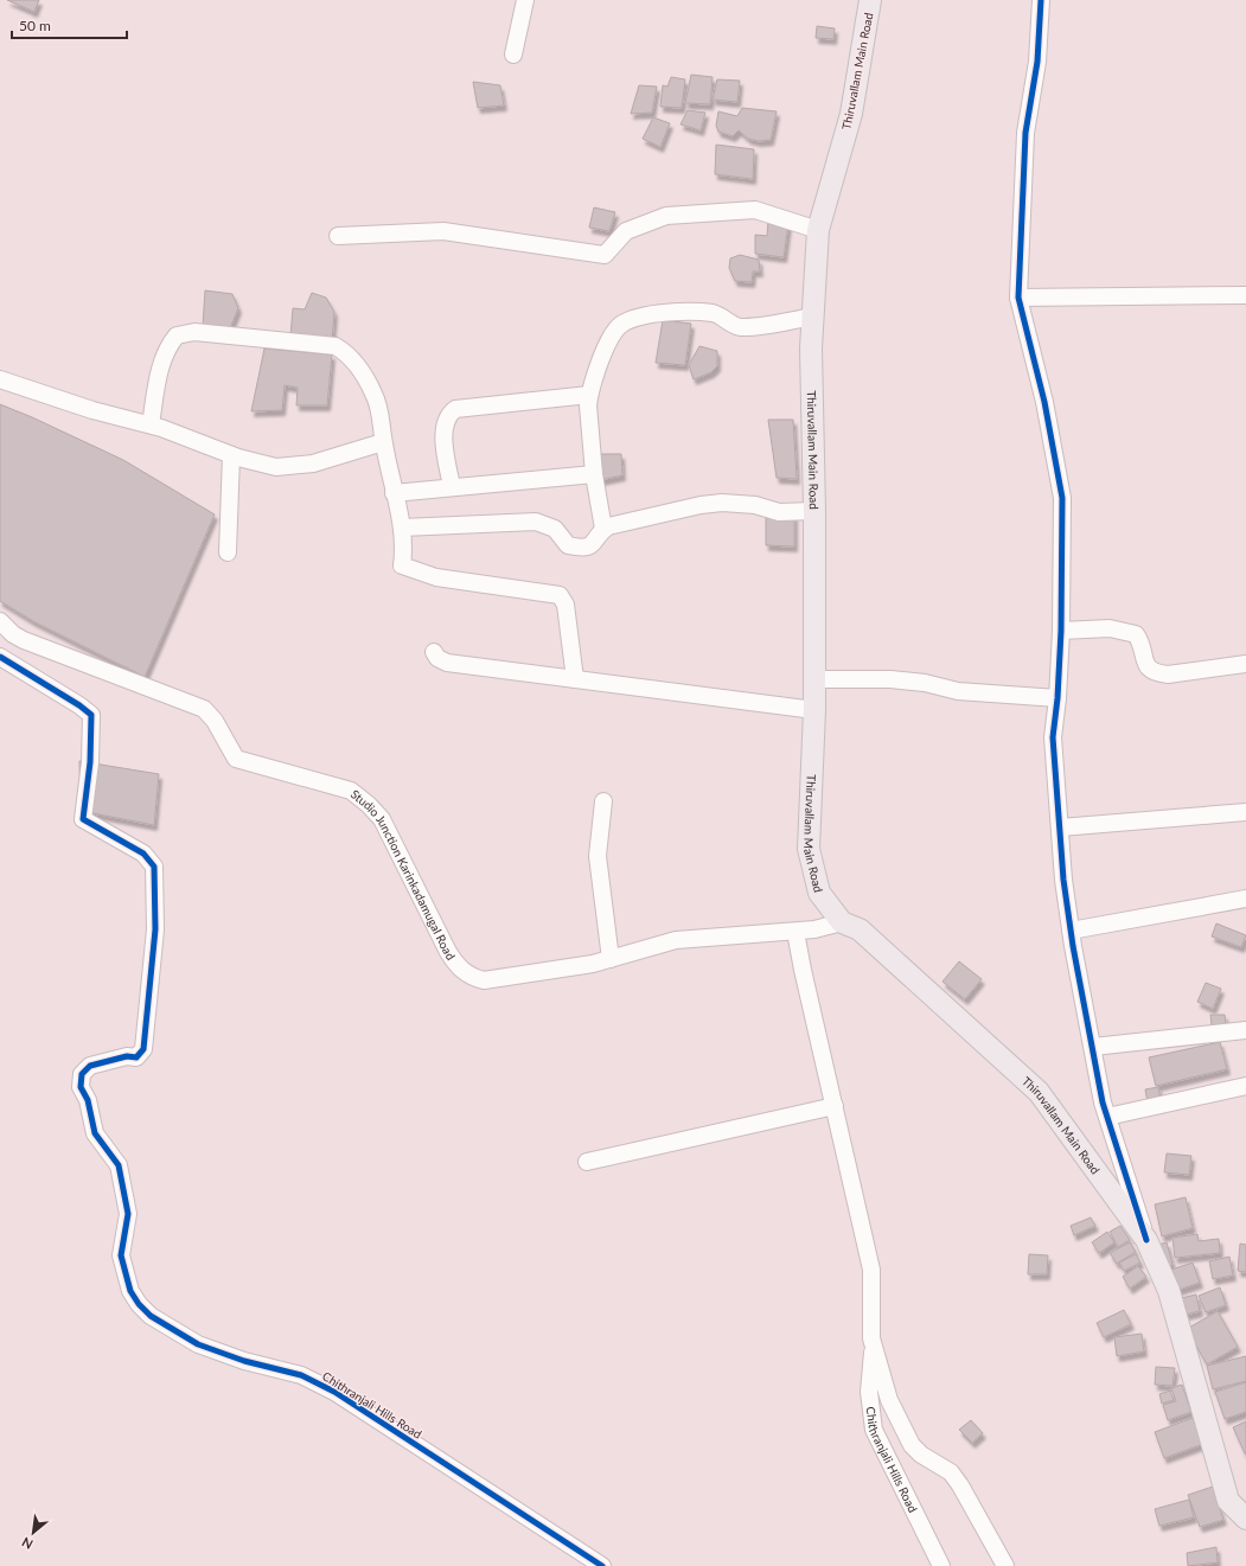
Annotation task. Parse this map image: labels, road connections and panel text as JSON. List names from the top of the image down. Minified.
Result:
{"streets":{"main road":["Thiruvallam Main Road"],"street":["Studio Junction Karinkadamugal Road","Chithranjali Hills Road"]},"crossings":[["Thiruvallam Main Road","Studio Junction Karinkadamugal Road"]],"scale_bar":"50 m","north":"bottom left"}
